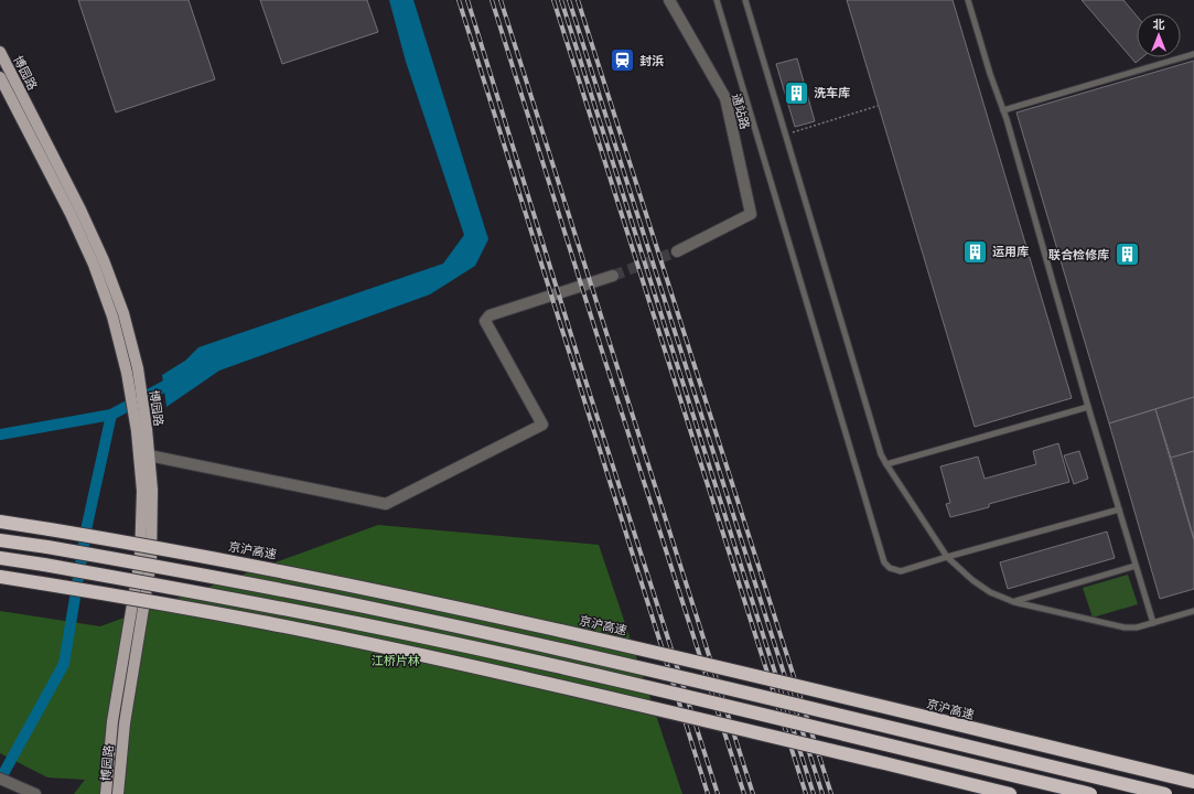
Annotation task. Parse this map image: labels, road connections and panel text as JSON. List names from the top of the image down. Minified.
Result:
{"streets":{"highway":["京沪高速"],"main road":["博园路"],"street":["通站路"]},"parks":["江桥片林"],"places":{"station":["封浜"],"building":["洗车库","运用库","联合检修库"]},"north":"top"}
